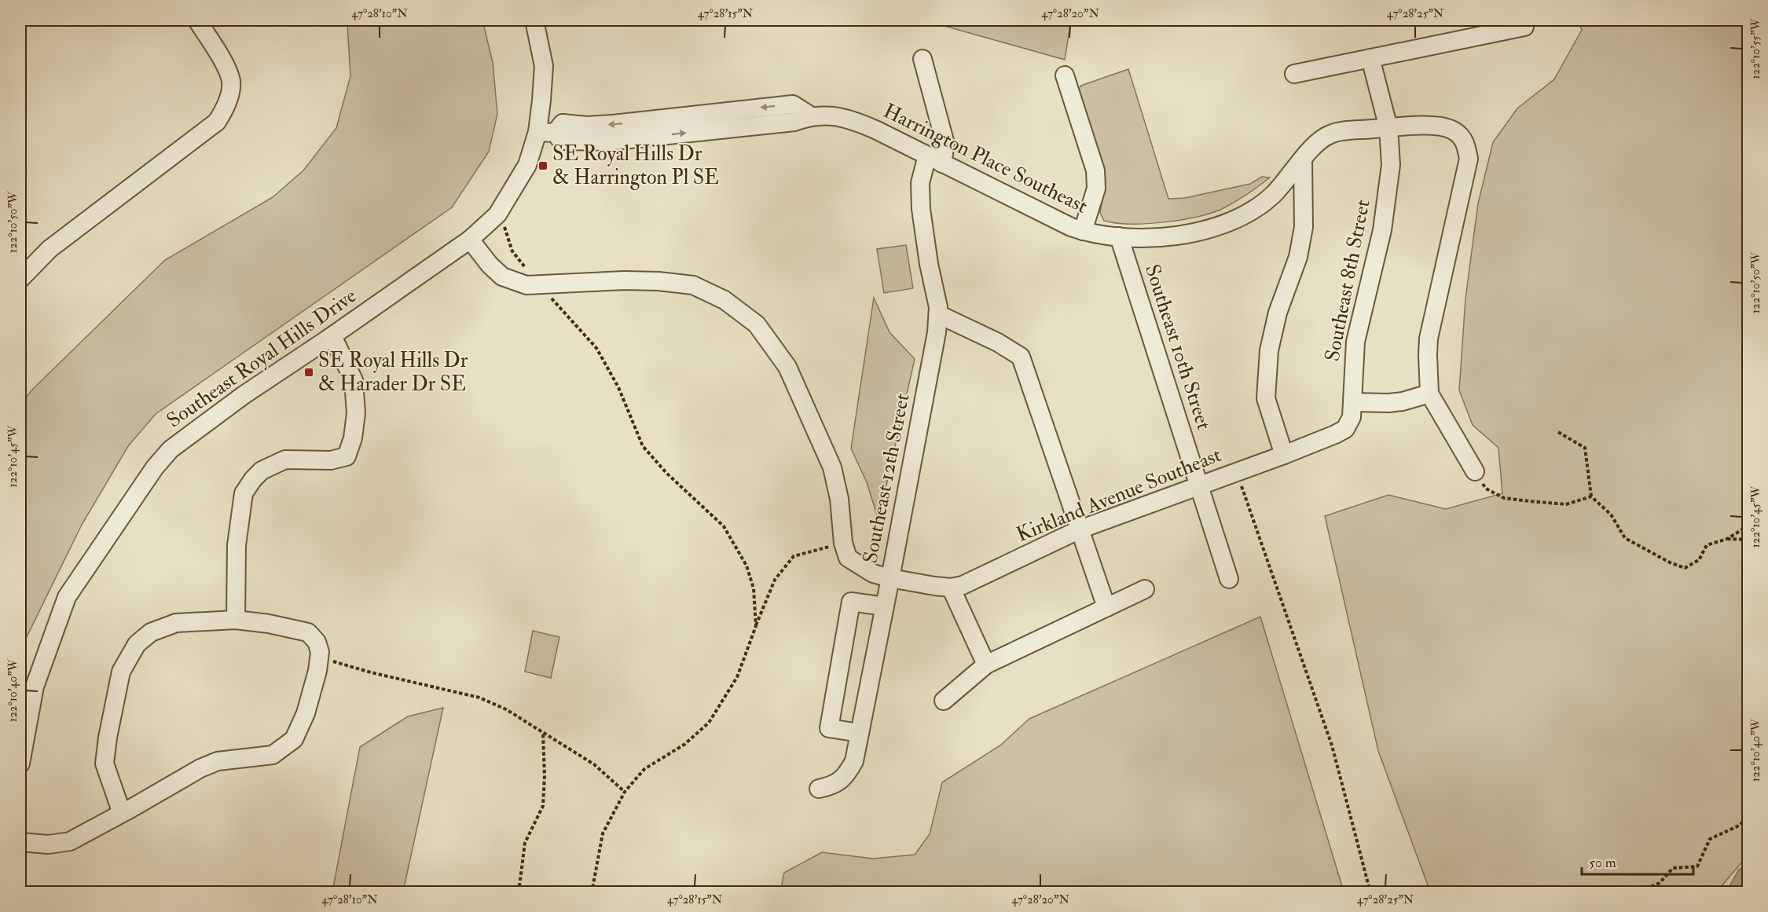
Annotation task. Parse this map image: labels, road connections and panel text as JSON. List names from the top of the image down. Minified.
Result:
{"streets":{"street":["Harrington Place Southeast","Southeast 8th Street","Southeast 10th Street","Southeast Royal Hills Drive","Southeast 12th Street","Kirkland Avenue Southeast"]},"crossings":[["Harrington Place Southeast","Southeast 8th Street"],["Harrington Place Southeast","Southeast 10th Street"],["Harrington Place Southeast","Southeast Royal Hills Drive"],["Harrington Place Southeast","Southeast 12th Street"],["Southeast 8th Street","Kirkland Avenue Southeast"],["Southeast 10th Street","Kirkland Avenue Southeast"],["Southeast 12th Street","Kirkland Avenue Southeast"]],"places":{"transit":["SE Royal Hills Dr & Harrington Pl SE","SE Royal Hills Dr & Harader Dr SE"]},"scale_bar":"50 m","coordinates":["47°28'10\"N","47°28'15\"N","47°28'20\"N","47°28'25\"N","122°10'55\"W","122°10'50\"W","122°10'45\"W","122°10'40\"W"]}
